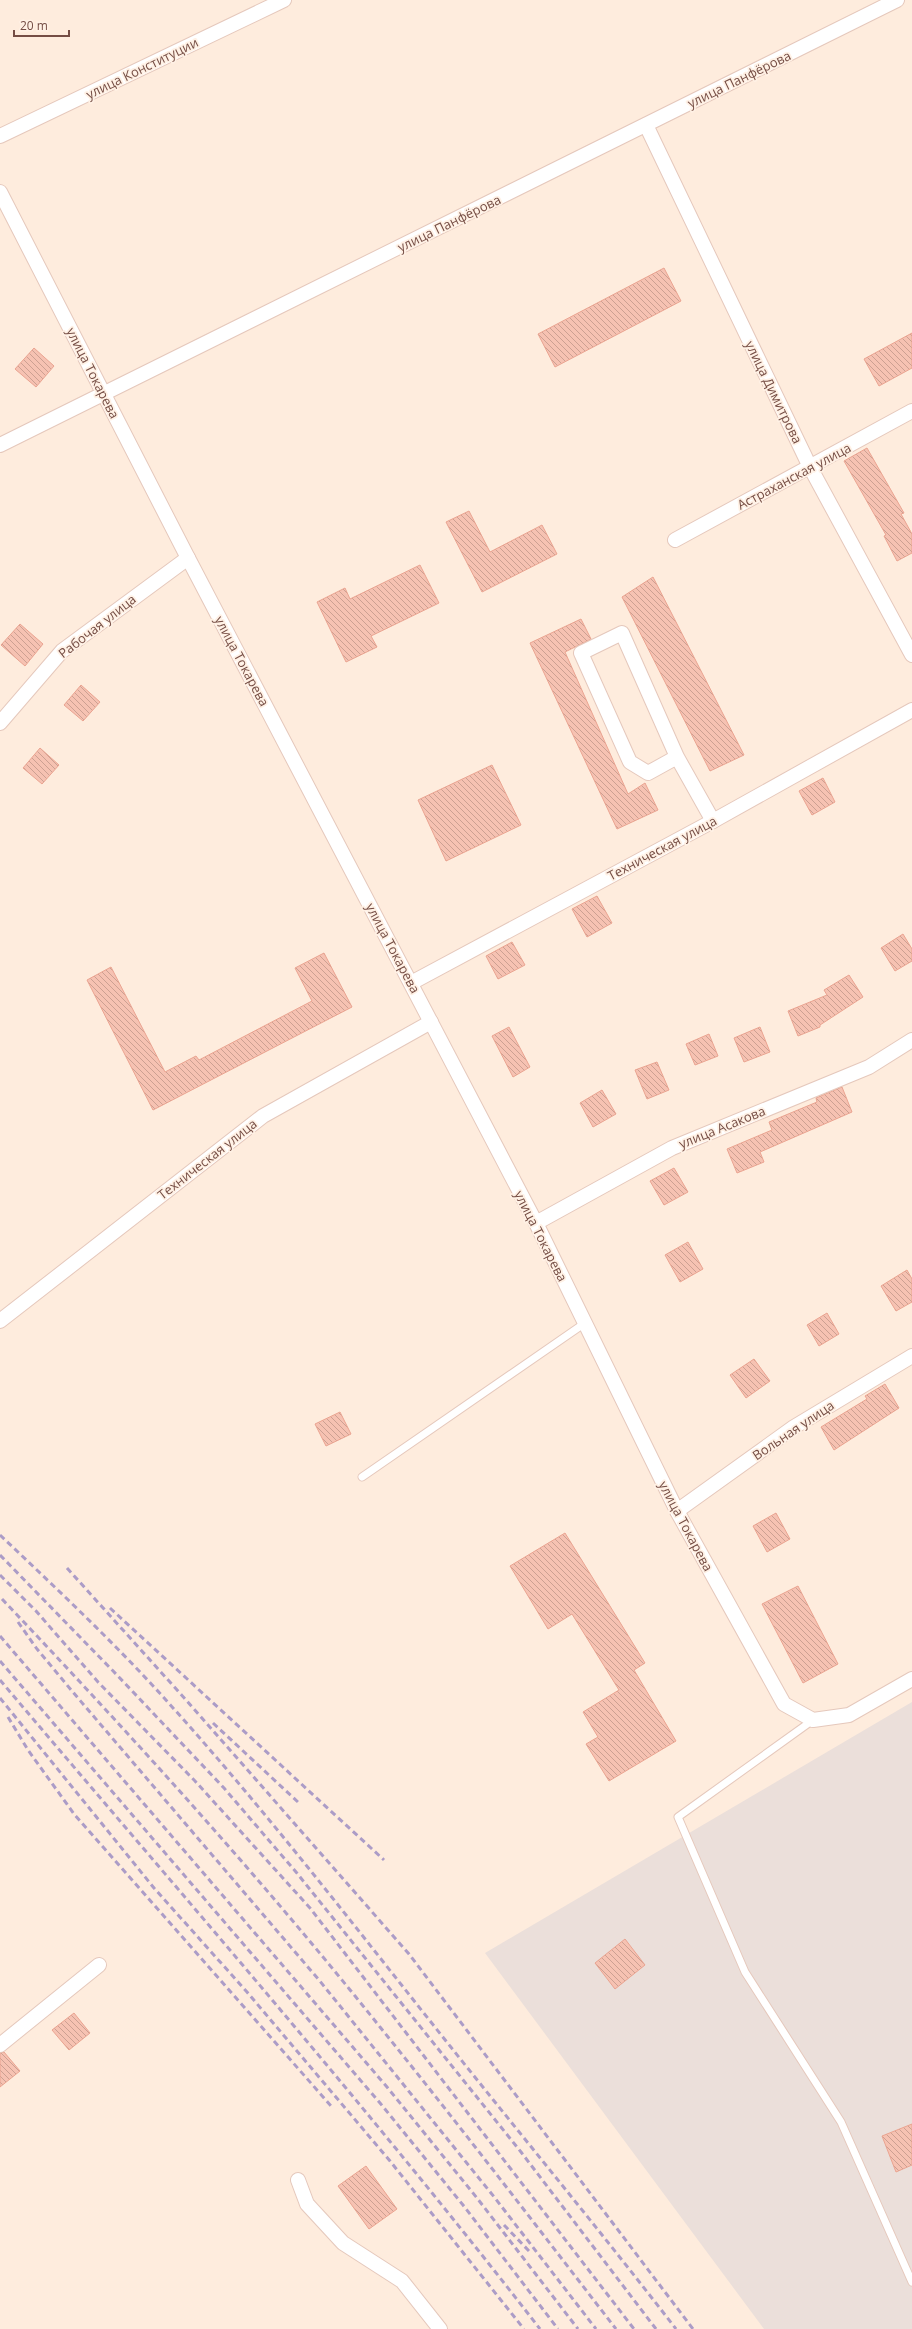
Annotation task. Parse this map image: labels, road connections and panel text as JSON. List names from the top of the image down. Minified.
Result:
{"streets":{"street":["улица Конституции","улица Панфёрова","улица Токарева","улица Димитрова","Астраханская улица","Рабочая улица","Техническая улица","улица Асакова","Вольная улица"]},"crossings":[["улица Панфёрова","улица Токарева"],["улица Панфёрова","улица Димитрова"],["улица Токарева","Рабочая улица"],["улица Токарева","Техническая улица"],["улица Токарева","улица Асакова"],["улица Токарева","Вольная улица"],["улица Димитрова","Астраханская улица"]],"scale_bar":"20 m"}
